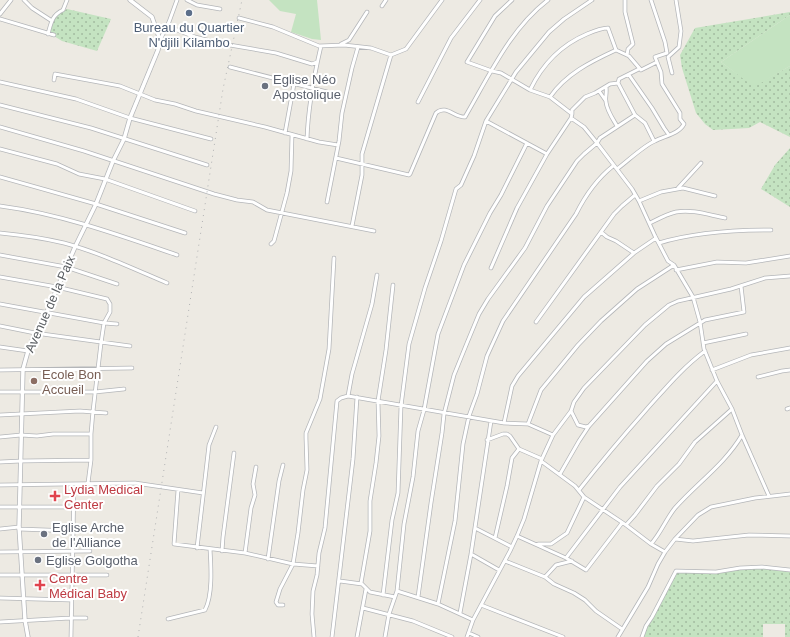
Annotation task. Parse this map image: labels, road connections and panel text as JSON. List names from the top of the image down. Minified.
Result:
{"streets":{"street":["Avenue de la Paix"]},"places":{"other":["Bureau du Quartier N'djili Kilambo","Eglise Néo Apostolique","Ecole Bon Accueil","Eglise Arche de l'Alliance","Eglise Golgotha"],"health":["Lydia Medical Center","Centre Médical Baby"]}}
